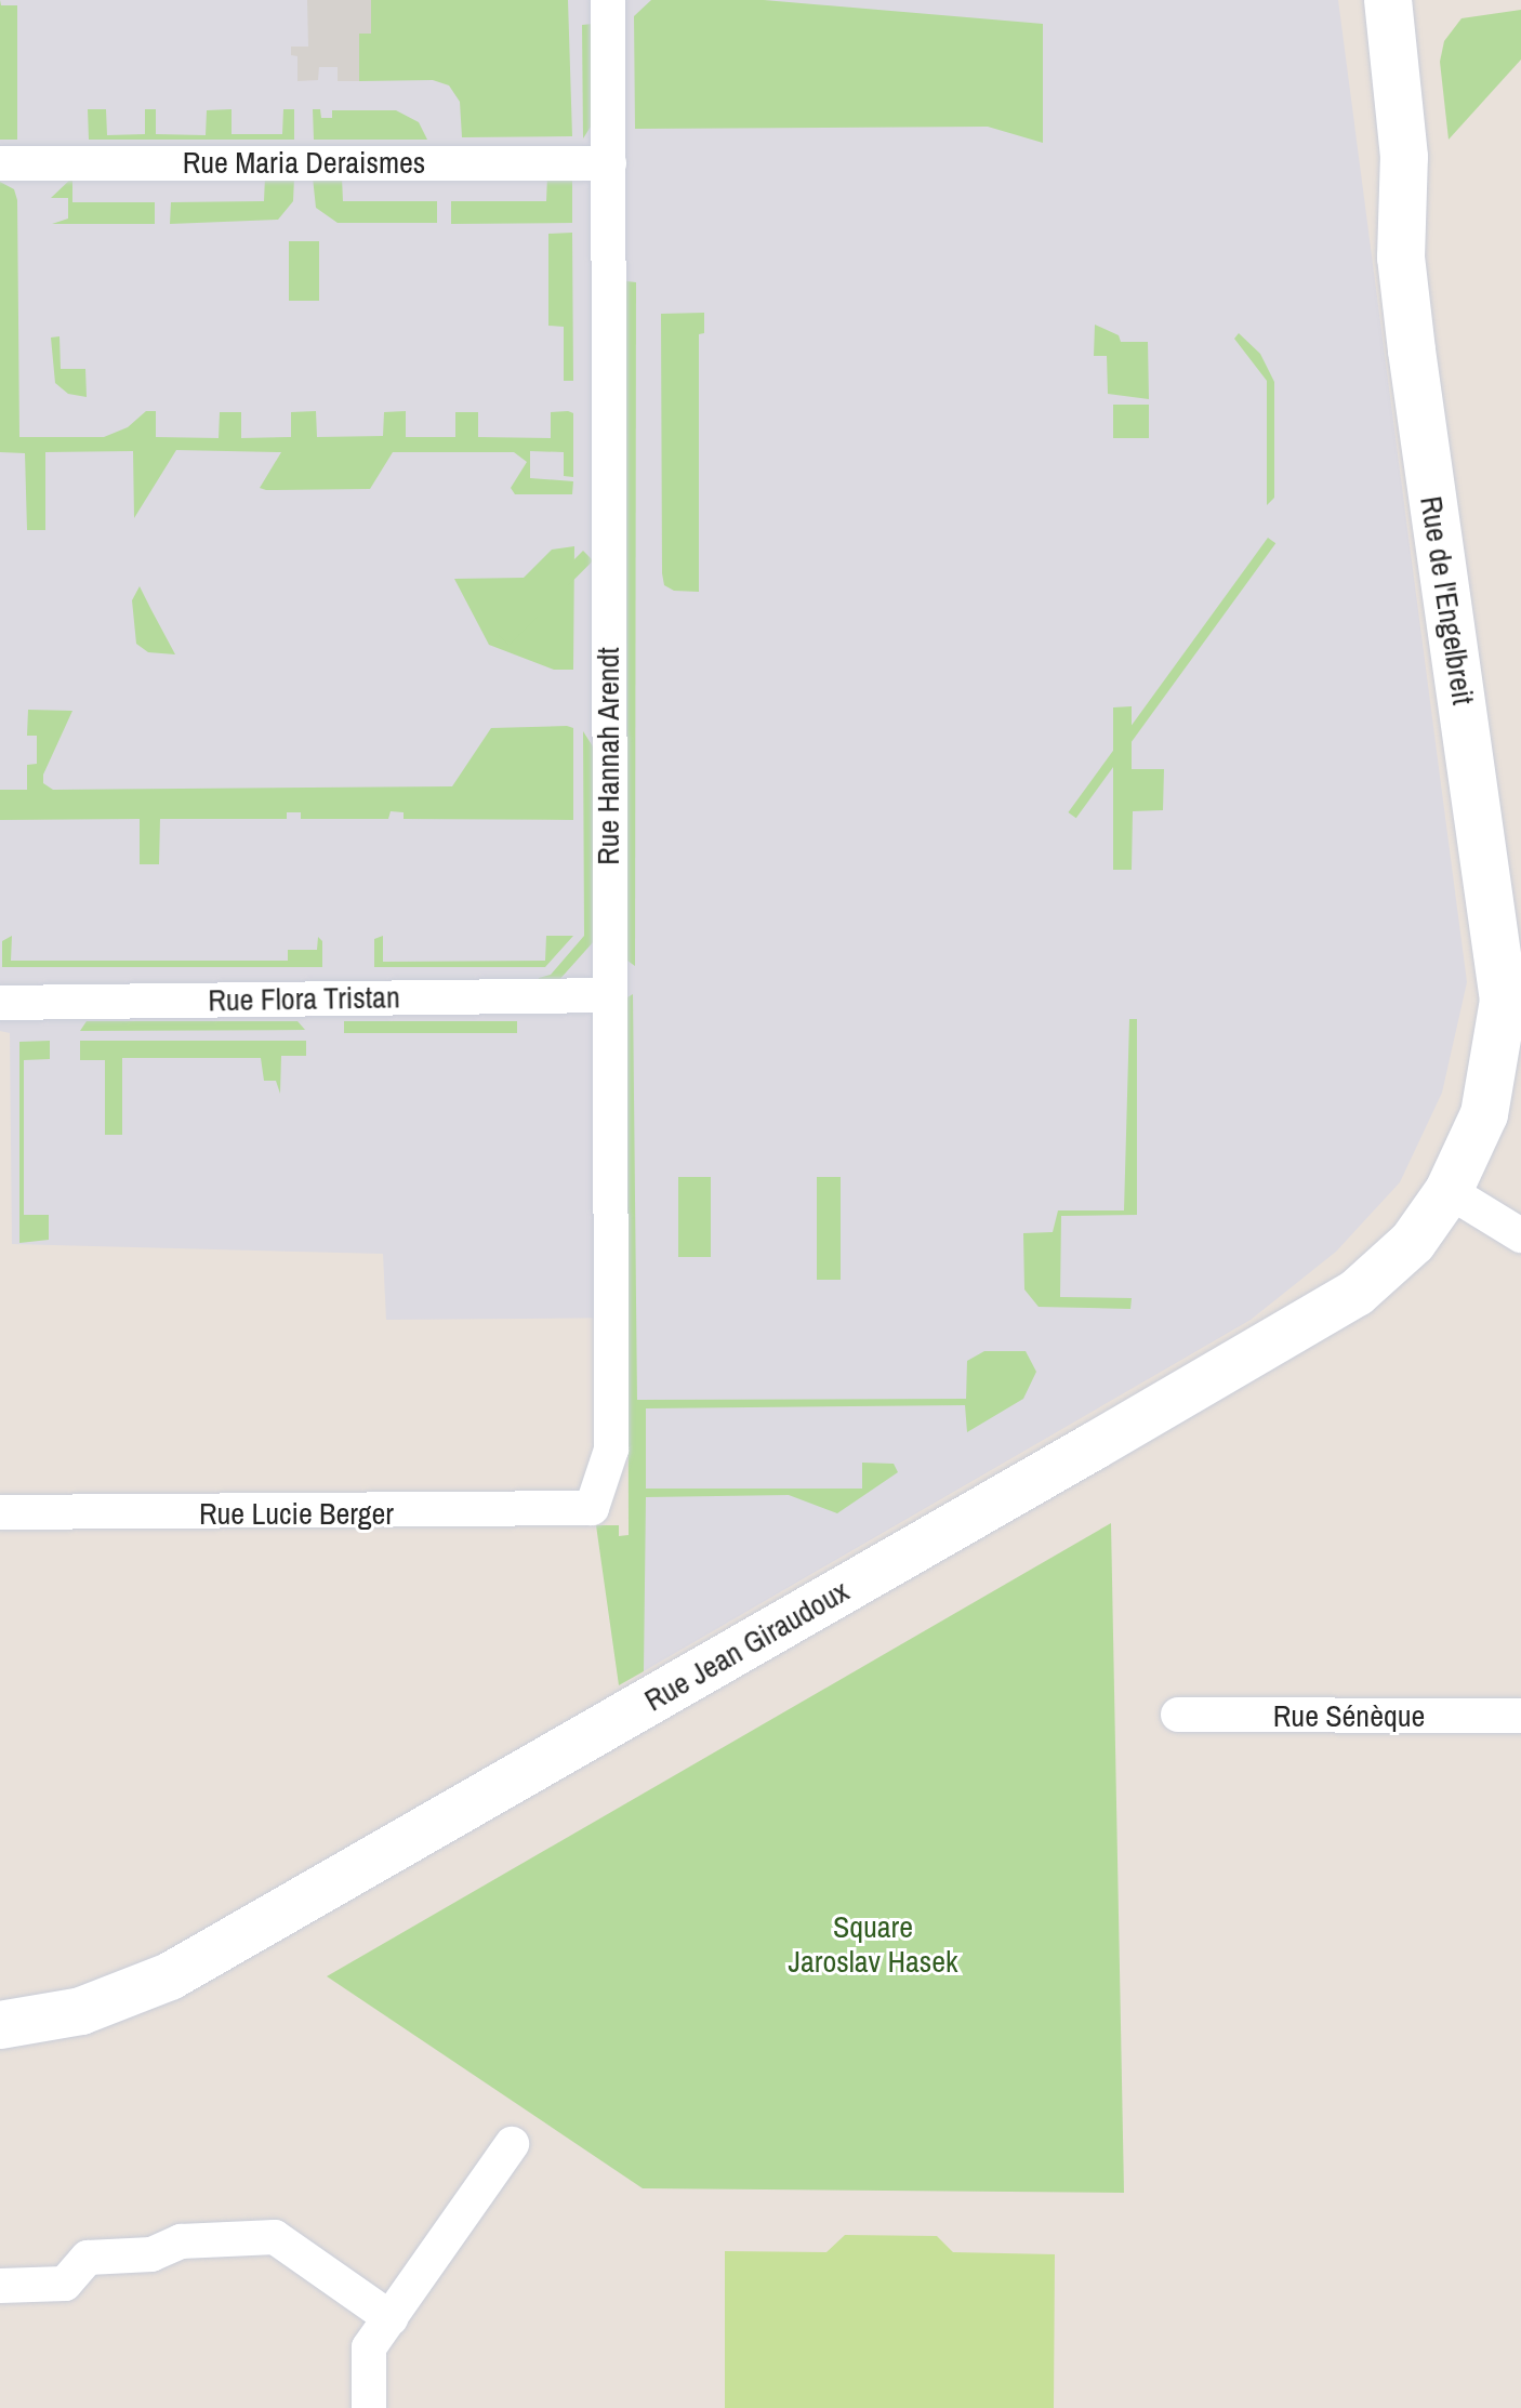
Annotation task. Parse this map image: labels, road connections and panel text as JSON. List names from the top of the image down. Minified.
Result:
{"streets":{"street":["Rue Maria Deraismes","Rue de l'Engelbreit","Rue Hannah Arendt","Rue Flora Tristan","Rue Lucie Berger","Rue Jean Giraudoux","Rue Sénèque"]},"crossings":[["Rue Maria Deraismes","Rue Hannah Arendt"],["Rue de l'Engelbreit","Rue Jean Giraudoux"],["Rue Hannah Arendt","Rue Flora Tristan"],["Rue Hannah Arendt","Rue Lucie Berger"]],"parks":["Square Jaroslav Hasek"]}
